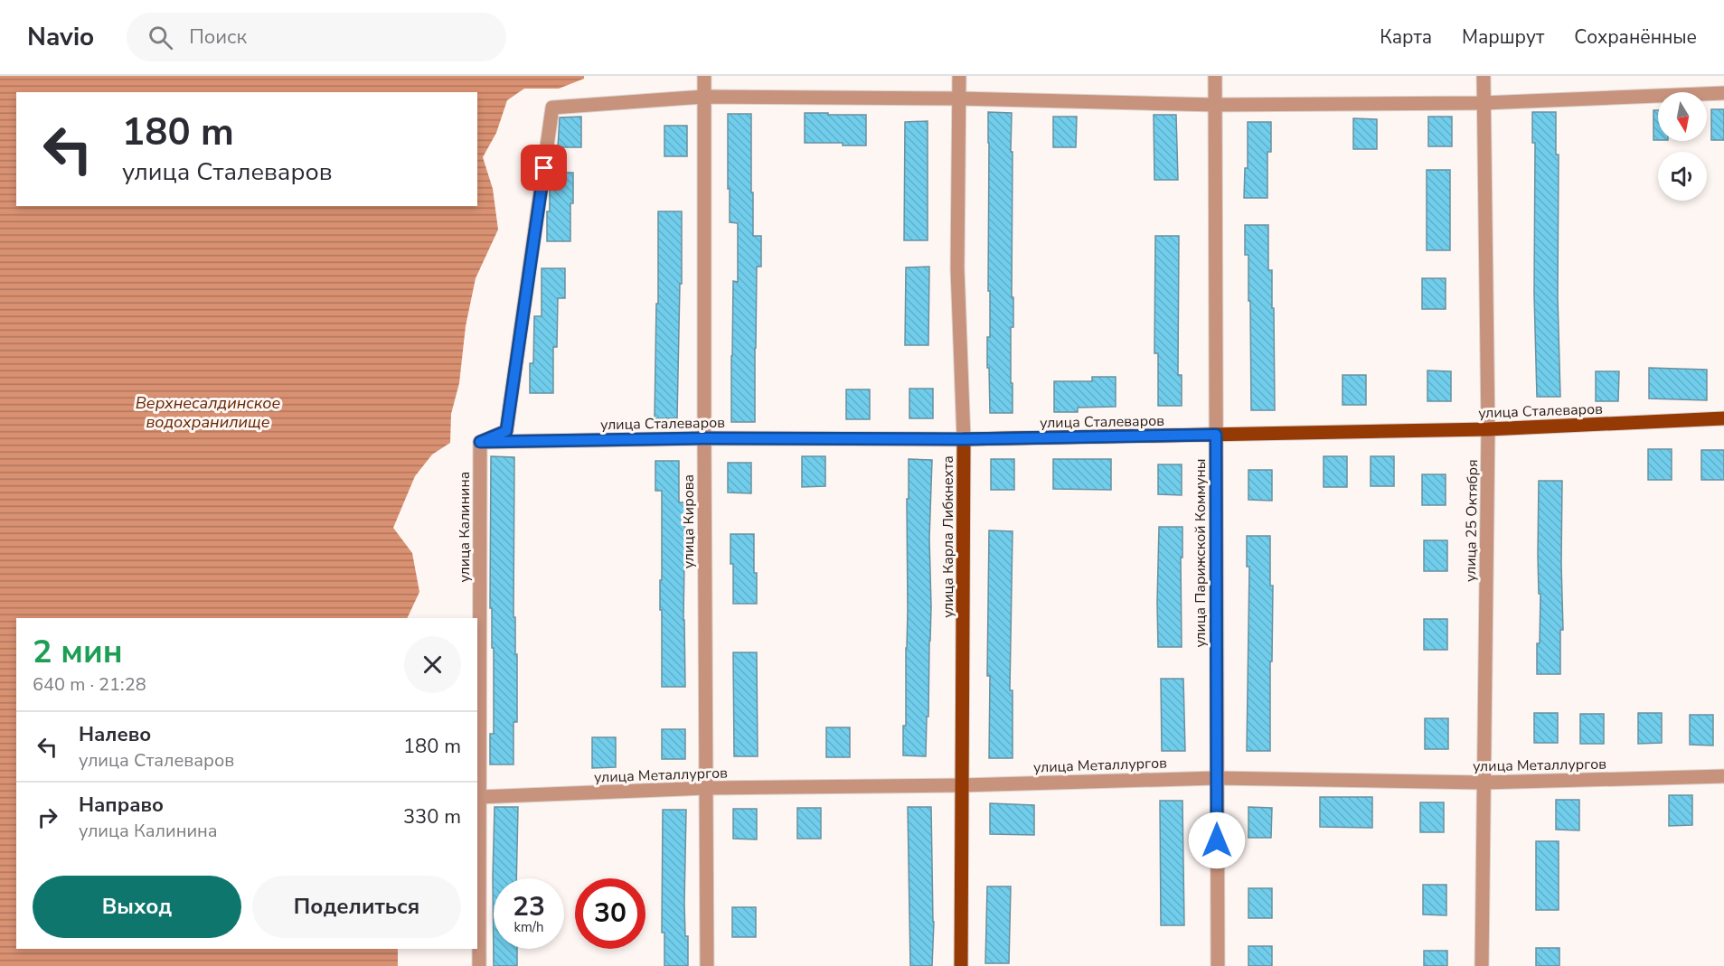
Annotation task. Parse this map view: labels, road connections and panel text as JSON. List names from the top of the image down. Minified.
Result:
{"streets":{"main road":["улица Сталеваров","улица Карла Либкнехта"],"street":["улица 25 Октября","улица Кирова","улица Калинина","улица Парижской Коммуны","улица Металлургов"]},"crossings":[["улица Сталеваров","улица 25 Октября"],["улица Сталеваров","улица Кирова"],["улица Сталеваров","улица Калинина"],["улица Сталеваров","улица Карла Либкнехта"],["улица Сталеваров","улица Парижской Коммуны"],["улица 25 Октября","улица Металлургов"],["улица Кирова","улица Металлургов"],["улица Калинина","улица Металлургов"],["улица Карла Либкнехта","улица Металлургов"],["улица Парижской Коммуны","улица Металлургов"]],"water":["Верхнесалдинское водохранилище"],"north":"bottom","page":{"header":"Navio","search":"Поиск","nav":["Карта","Маршрут","Сохранённые"],"turn":["180 m","улица Сталеваров"],"heading":["2 мин","640 m · 21:28"],"list":[{"name":"Налево","note":"улица Сталеваров","value":"180 m"},{"name":"Направо","note":"улица Калинина","value":"330 m"}],"buttons":["Выход","Поделиться"],"speed":"23 km/h","limit":"30"}}
